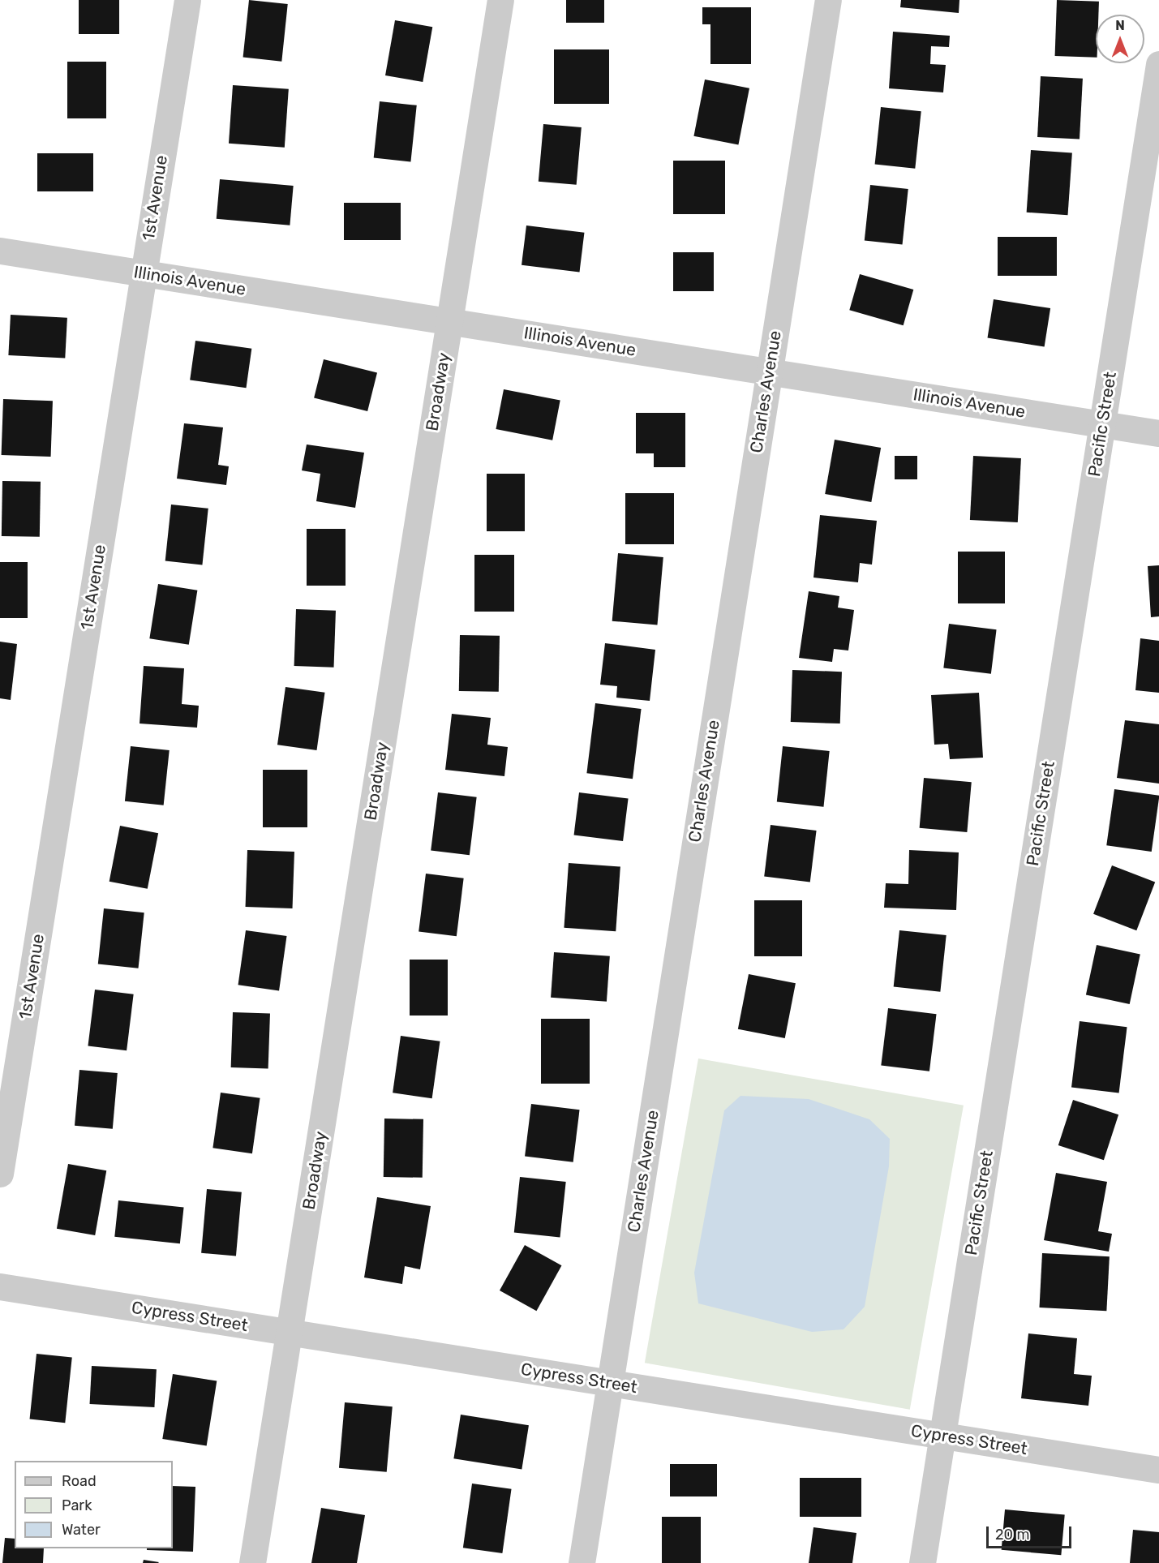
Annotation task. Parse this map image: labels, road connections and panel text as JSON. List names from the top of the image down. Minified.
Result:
{"streets":{"street":["1st Avenue","Illinois Avenue","Broadway","Charles Avenue","Pacific Street","Cypress Street"]},"crossings":[["1st Avenue","Illinois Avenue"],["Illinois Avenue","Broadway"],["Illinois Avenue","Charles Avenue"],["Illinois Avenue","Pacific Street"],["Broadway","Cypress Street"],["Charles Avenue","Cypress Street"],["Pacific Street","Cypress Street"]],"legend":["Road","Park","Water"],"scale_bar":"20 m","north":"top"}
